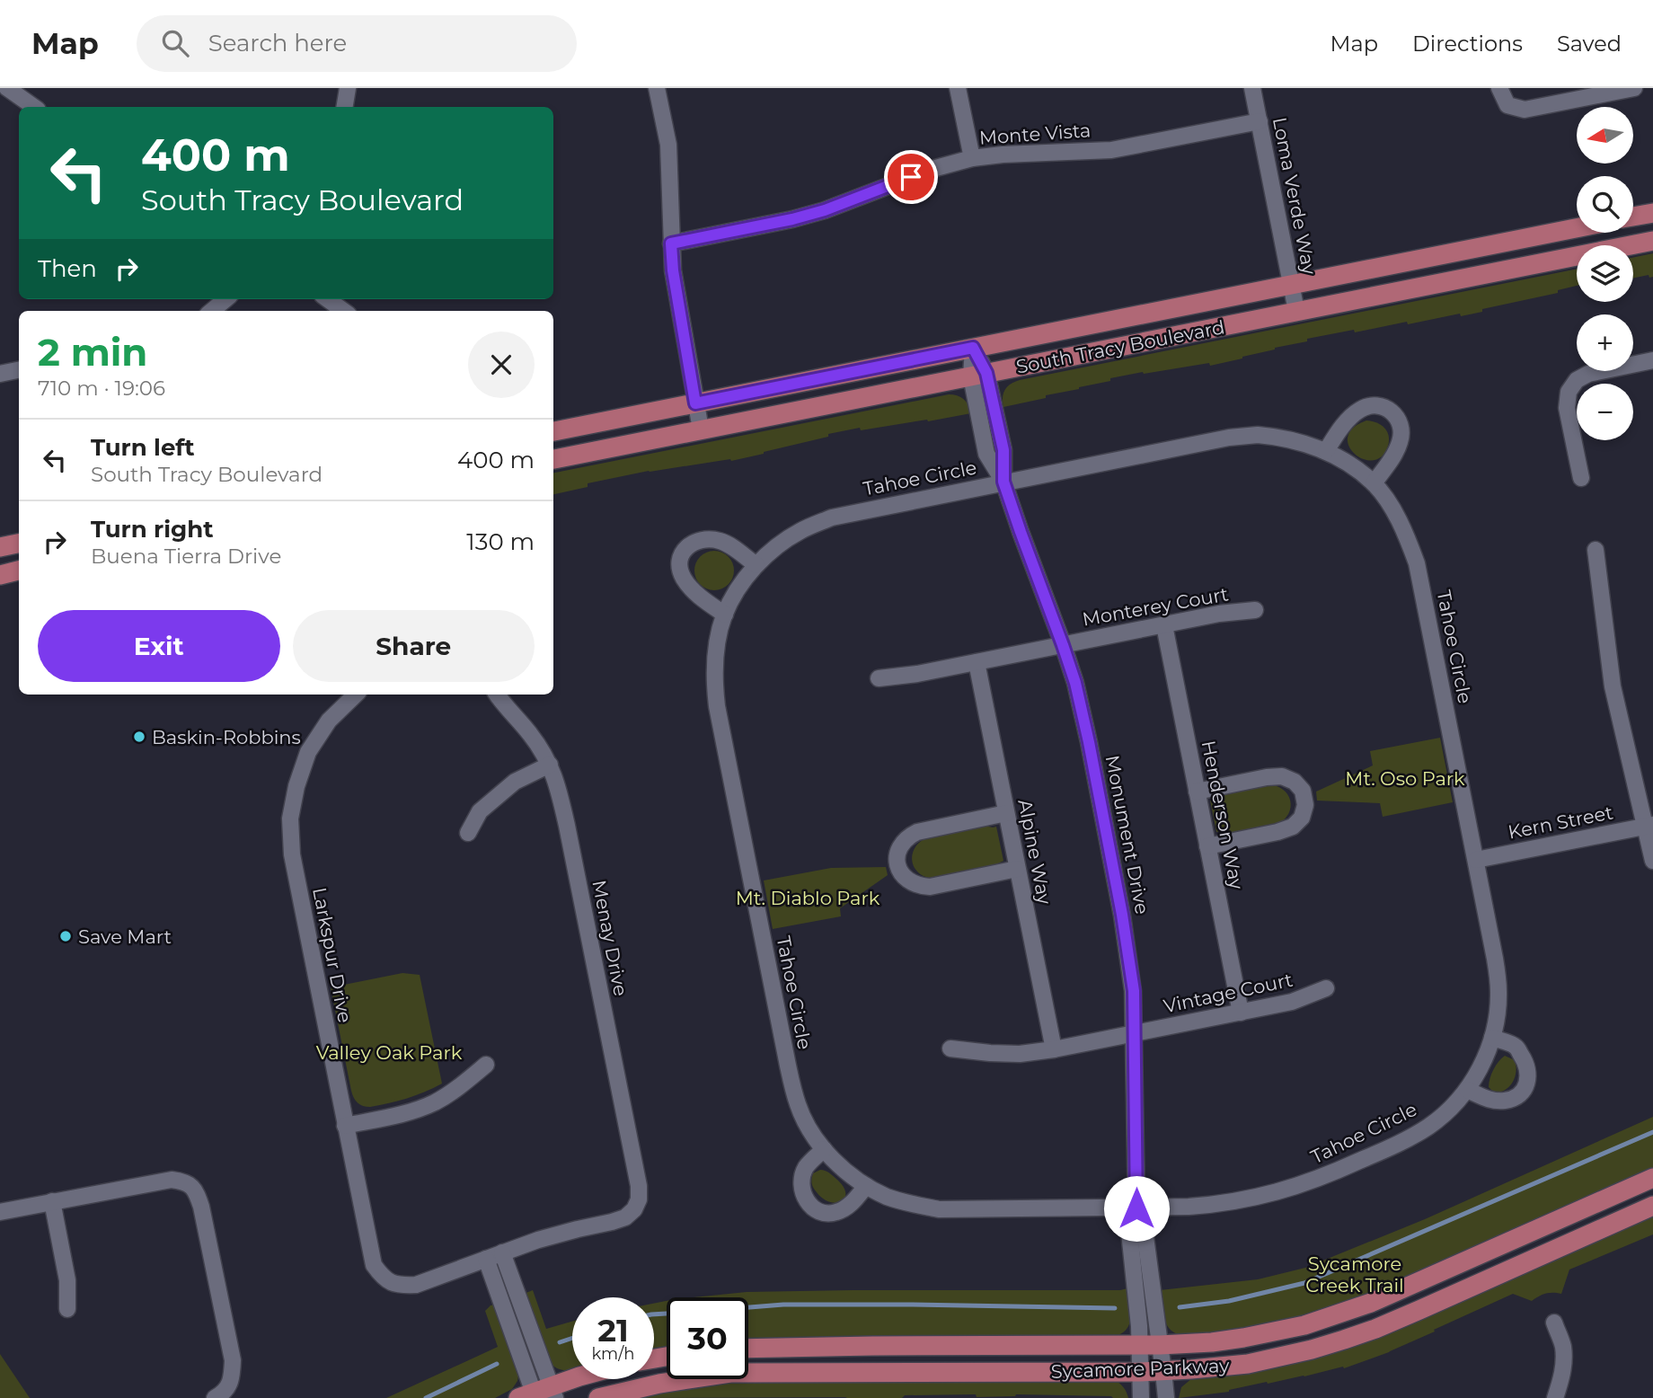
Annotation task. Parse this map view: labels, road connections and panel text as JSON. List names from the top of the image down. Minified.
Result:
{"streets":{"main road":["South Tracy Boulevard","Sycamore Parkway"],"street":["Monte Vista","Loma Verde Way","Tahoe Circle","Monterey Court","Henderson Way","Kern Street","Monument Drive","Alpine Way","Menay Drive","Larkspur Drive","Vintage Court"]},"crossings":[["Monte Vista","Loma Verde Way"],["Loma Verde Way","South Tracy Boulevard"],["South Tracy Boulevard","Monument Drive"],["Tahoe Circle","Kern Street"],["Tahoe Circle","Monument Drive"],["Monterey Court","Henderson Way"],["Monterey Court","Monument Drive"],["Monterey Court","Alpine Way"],["Henderson Way","Vintage Court"],["Monument Drive","Vintage Court"],["Monument Drive","Sycamore Parkway"],["Alpine Way","Vintage Court"]],"parks":["Mt. Oso Park","Mt. Diablo Park","Valley Oak Park","Sycamore Creek Trail"],"places":["Baskin-Robbins","Save Mart"],"north":"left","page":{"header":"Map","search":"Search here","nav":["Map","Directions","Saved"],"map_buttons":["+","−"],"turn":["400 m","South Tracy Boulevard"],"then":"Then","heading":["2 min","710 m · 19:06"],"list":[{"name":"Turn left","note":"South Tracy Boulevard","value":"400 m"},{"name":"Turn right","note":"Buena Tierra Drive","value":"130 m"}],"buttons":["Exit","Share"],"speed":"21 km/h","limit":"30"}}
